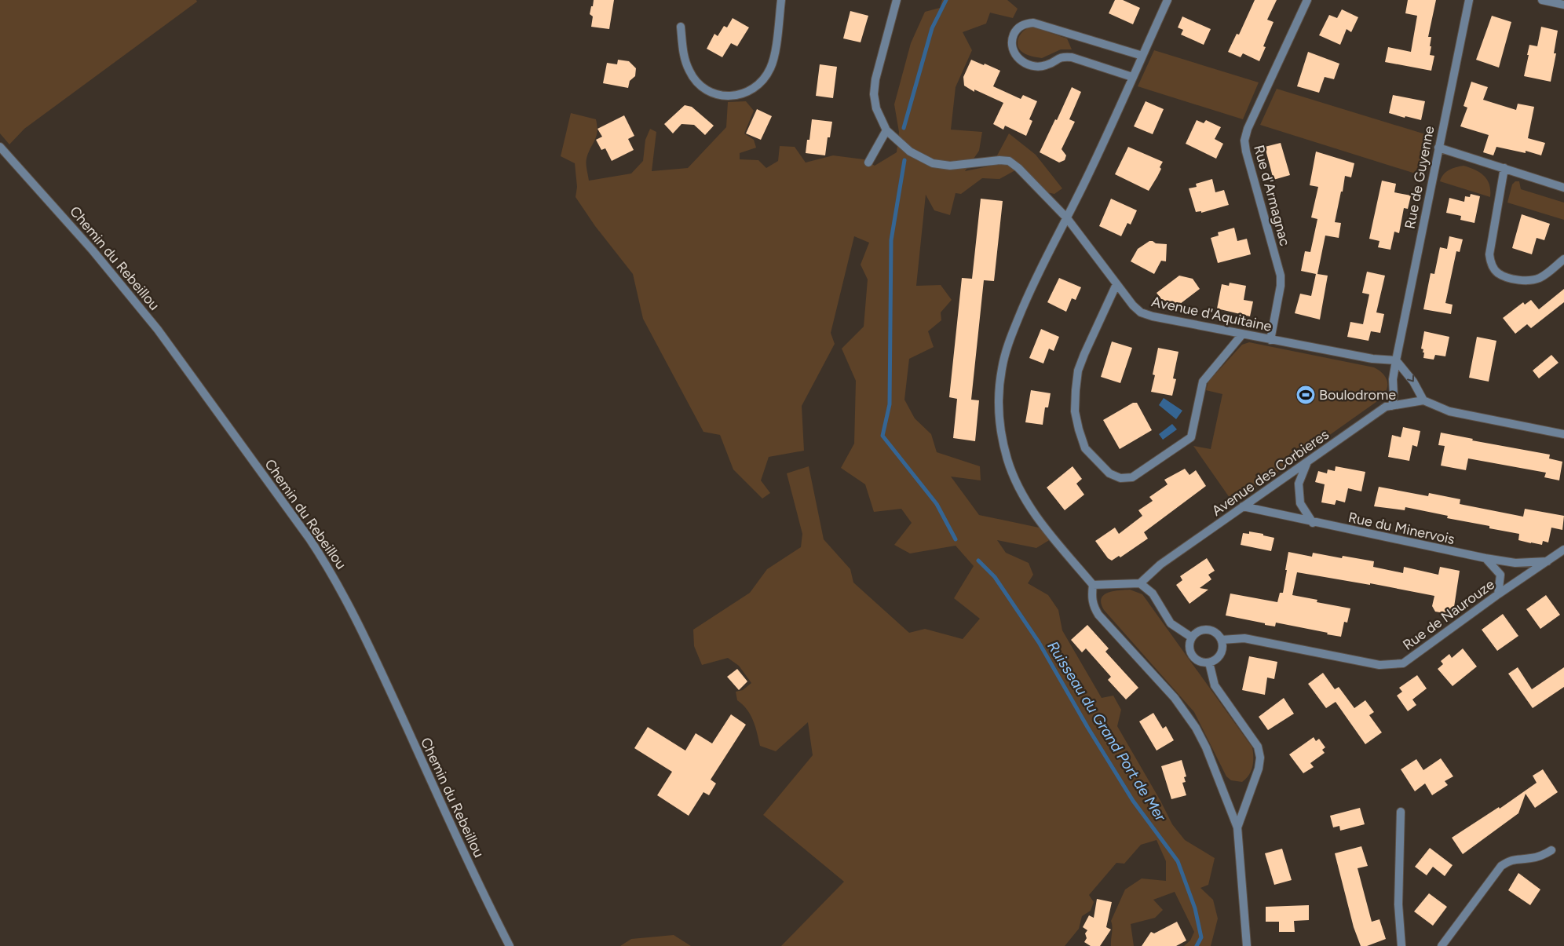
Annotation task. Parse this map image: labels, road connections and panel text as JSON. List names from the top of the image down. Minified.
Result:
{"streets":{"street":["Rue de Guyenne","Rue d'Armagnac","Chemin du Rebeillou","Avenue d'Aquitaine","Avenue des Corbieres","Rue du Minervois","Rue de Naurouze"]},"crossings":[["Rue de Guyenne","Avenue d'Aquitaine"],["Rue de Guyenne","Avenue des Corbieres"],["Rue d'Armagnac","Avenue d'Aquitaine"],["Avenue des Corbieres","Rue du Minervois"],["Rue du Minervois","Rue de Naurouze"]],"water":["Ruisseau du Grand Port de Mer"],"places":{"sports":["Boulodrome"]}}
